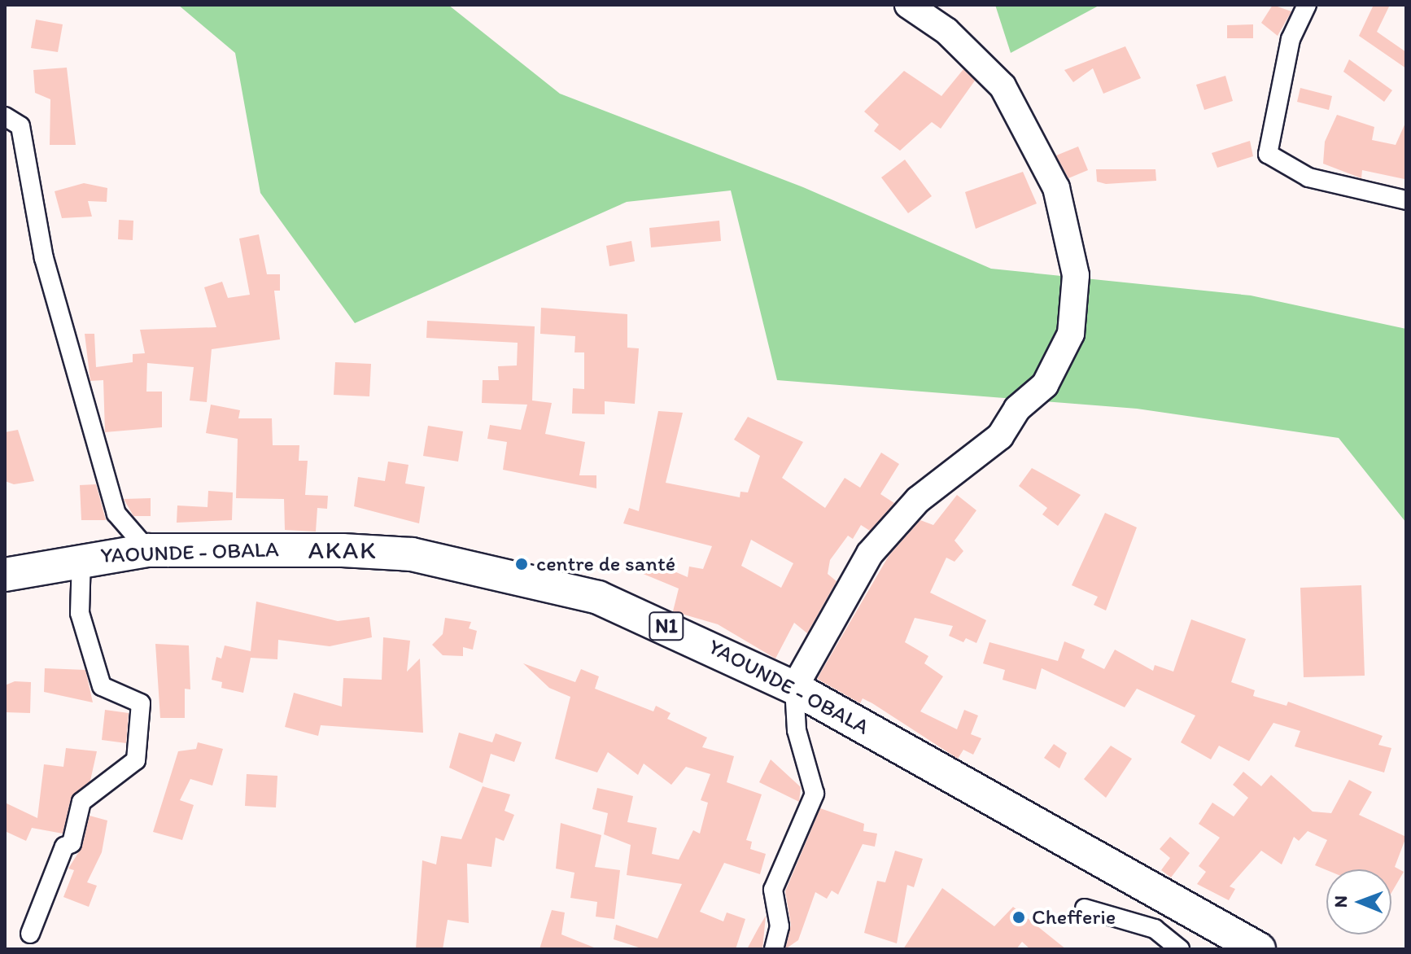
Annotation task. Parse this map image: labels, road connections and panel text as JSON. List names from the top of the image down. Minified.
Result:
{"streets":{"highway":["YAOUNDE - OBALA","N1"]},"districts":["AKAK"],"places":["centre de santé","Chefferie"],"north":"left"}
